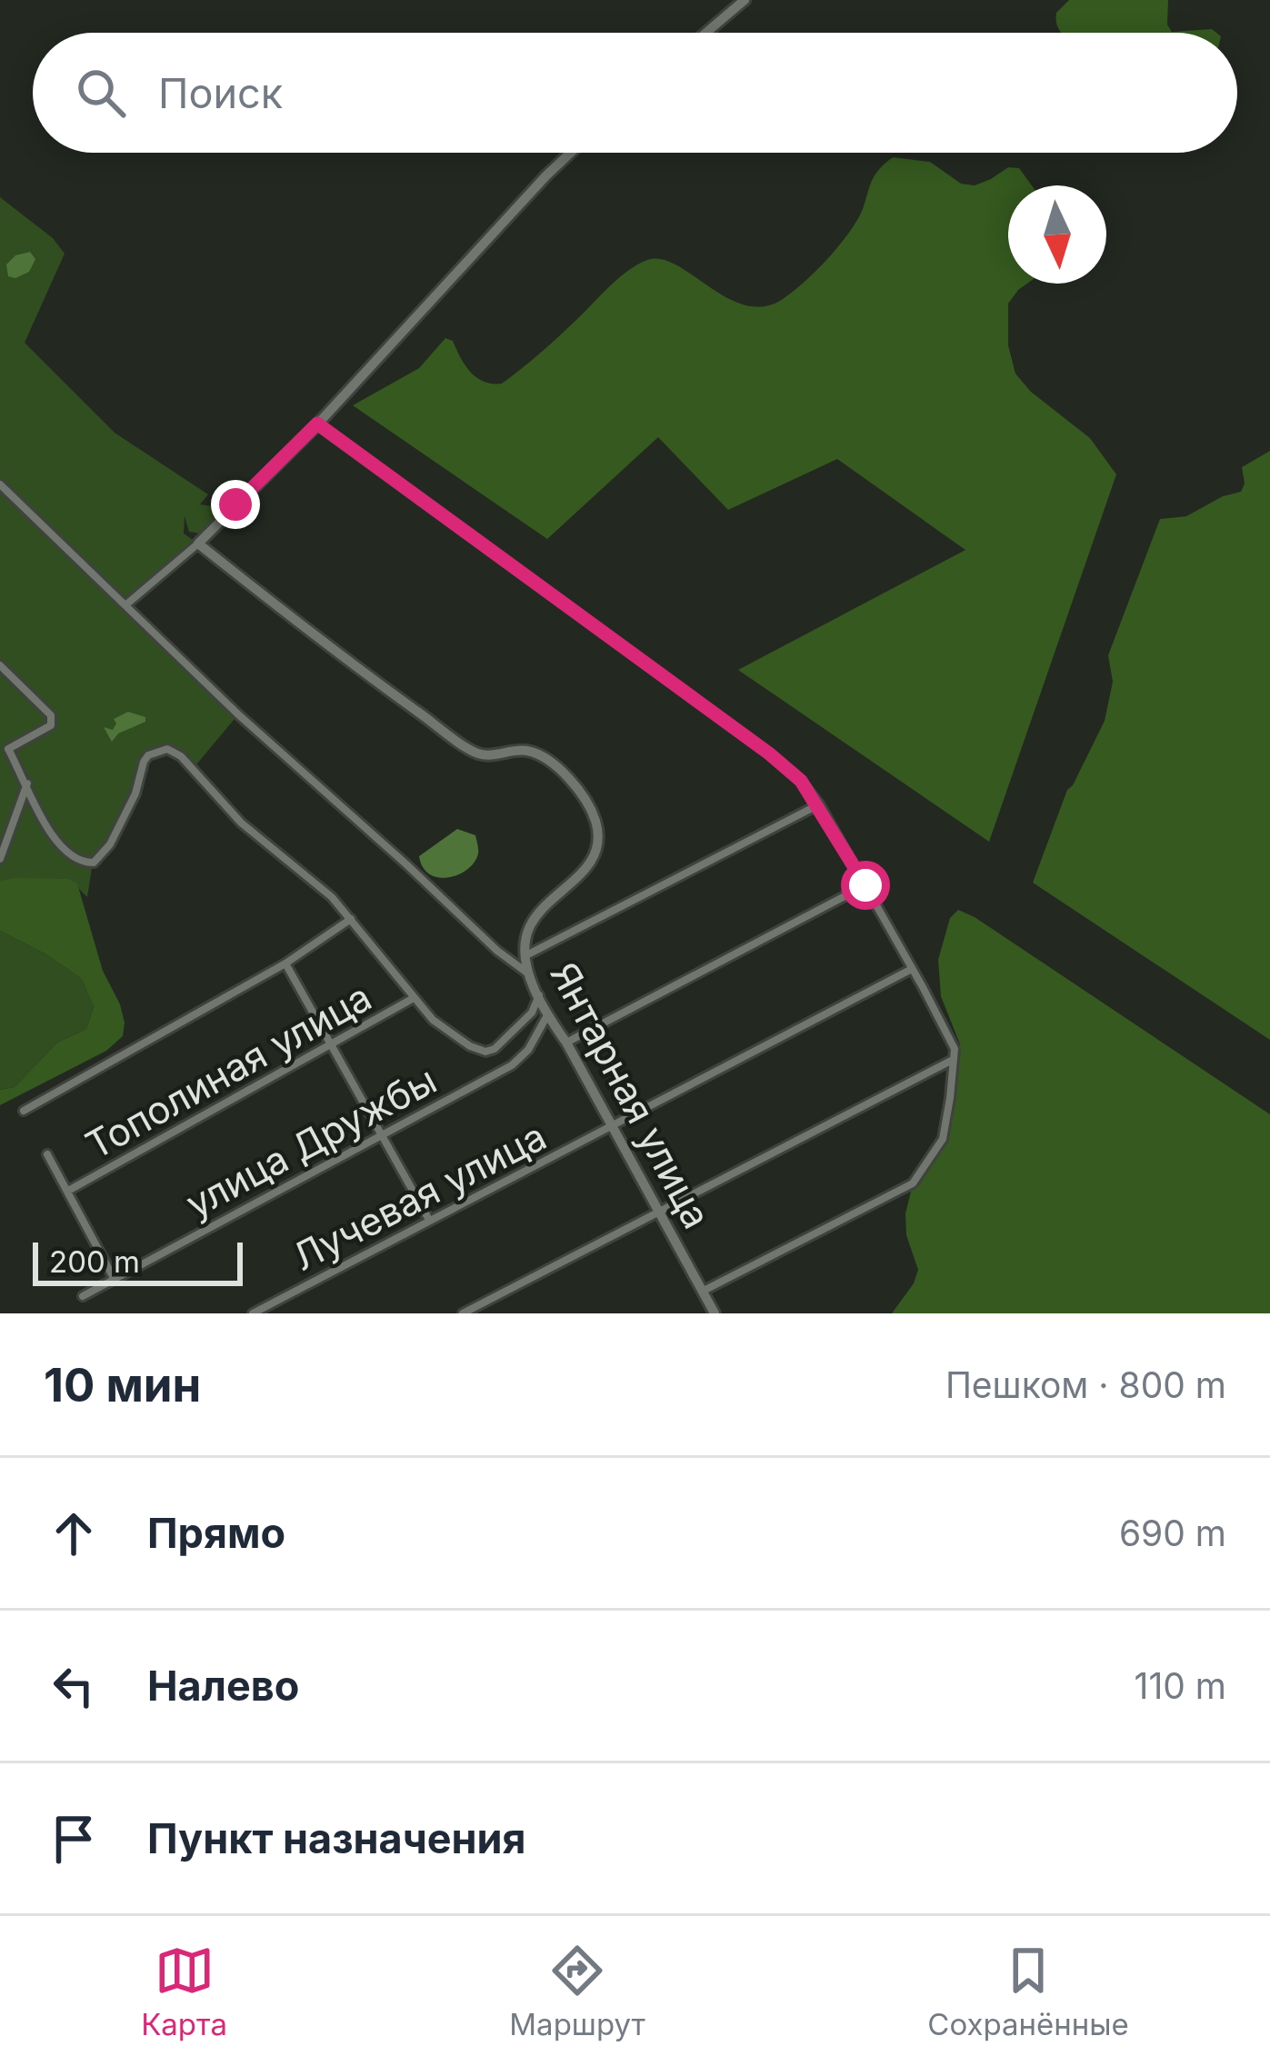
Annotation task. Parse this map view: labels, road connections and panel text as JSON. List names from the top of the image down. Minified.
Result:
{"streets":{"street":["Тополиная улица","Янтарная улица","улица Дружбы","Лучевая улица"]},"crossings":[["Янтарная улица","улица Дружбы"],["Янтарная улица","Лучевая улица"]],"scale_bar":"200 m","north":"bottom","page":{"search":"Поиск","scale":"200 m","heading":["10 мин","Пешком · 800 m"],"list":[["Прямо","690 m"],["Налево","110 m"],"Пункт назначения"],"nav":["Карта","Маршрут","Сохранённые"]}}
